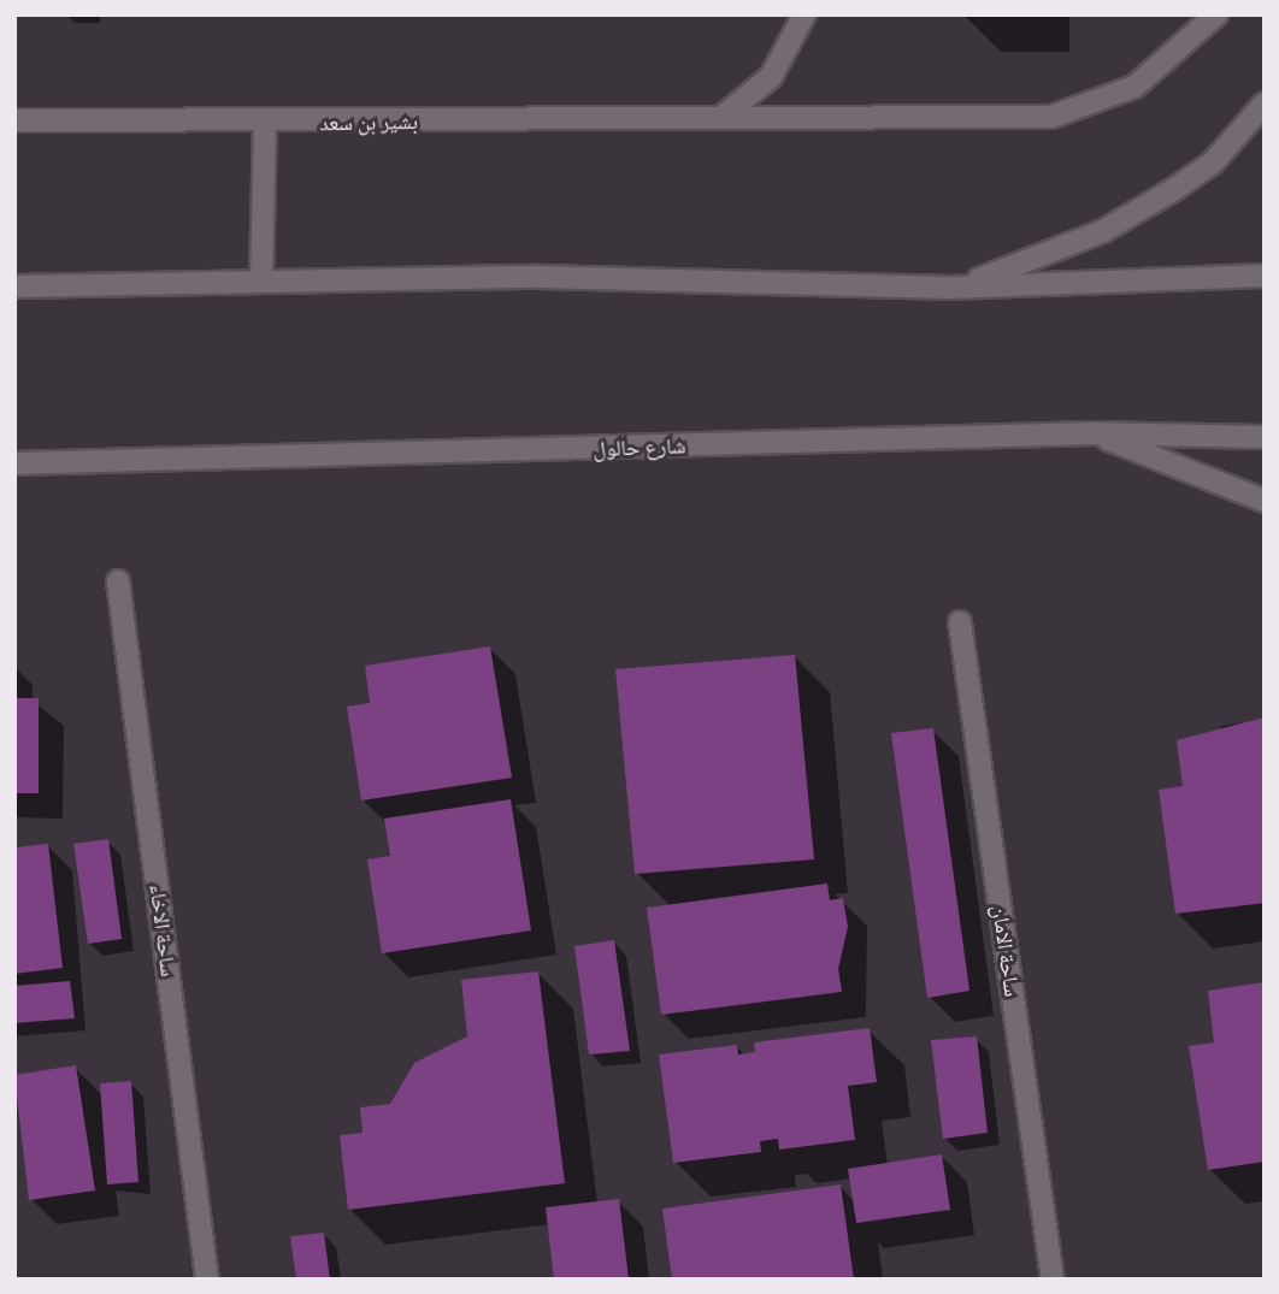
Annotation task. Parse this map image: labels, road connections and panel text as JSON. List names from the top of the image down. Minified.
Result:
{"streets":{"main road":["بشير بن سعد","شارع حالول","ساحة الاخاء","ساحة الامان"]}}
